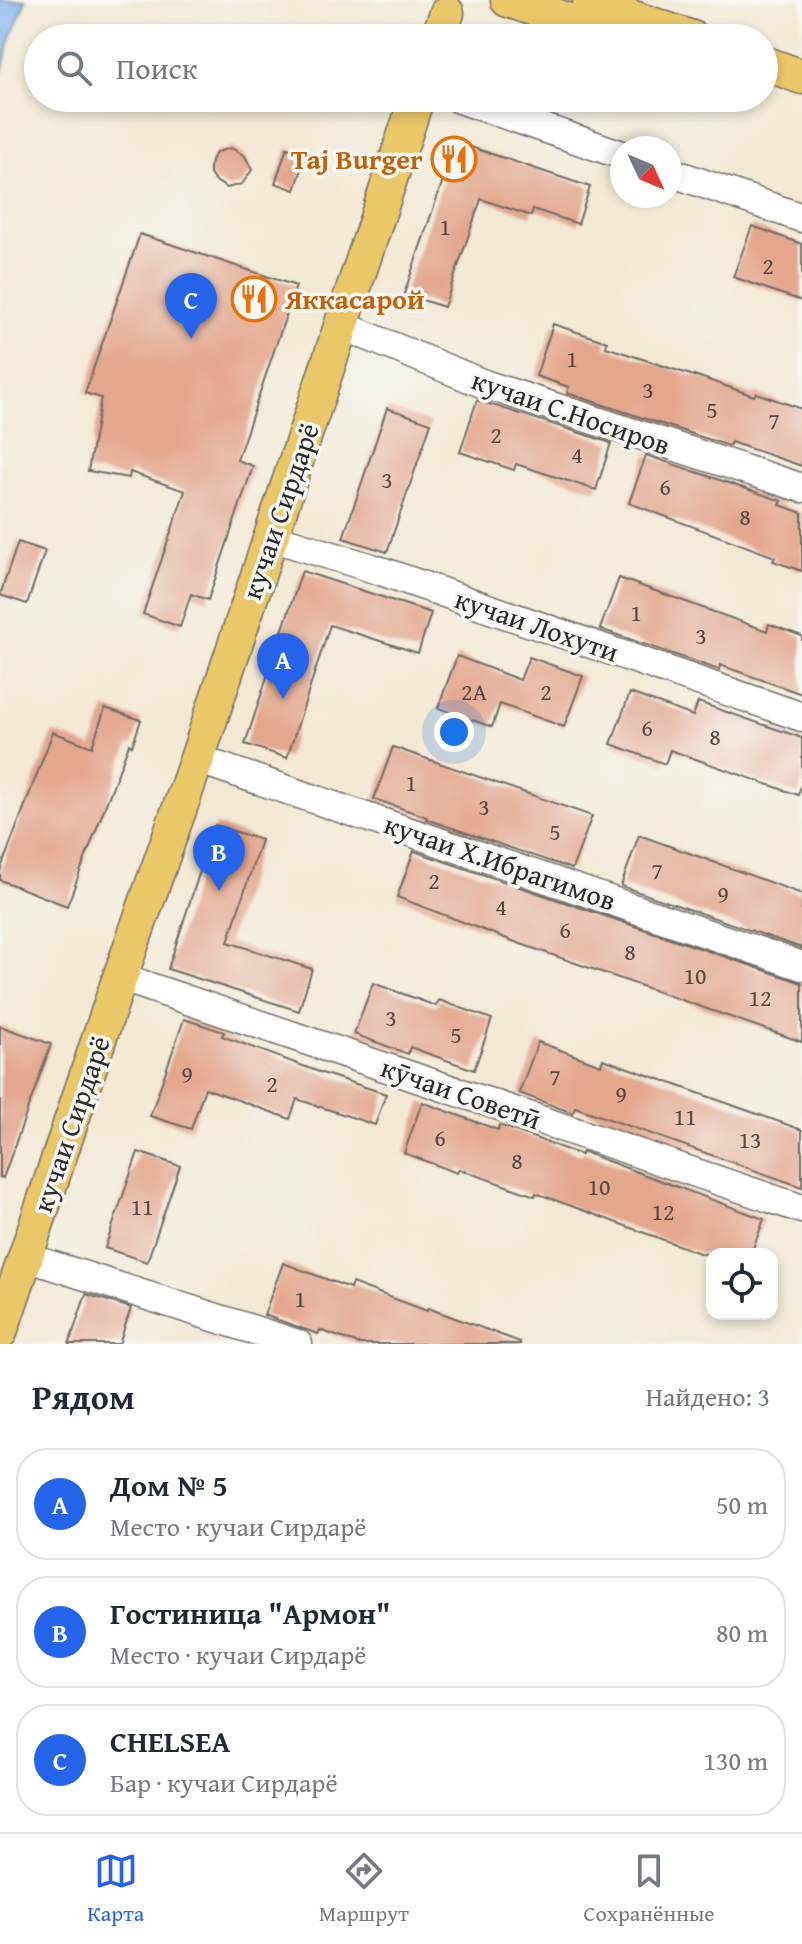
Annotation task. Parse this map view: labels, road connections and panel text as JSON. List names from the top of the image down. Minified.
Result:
{"streets":{"main road":["кучаи Сирдарё"],"street":["кучаи С.Носиров","кучаи Лохути","кучаи Х.Ибрагимов","кӯчаи Советӣ"]},"crossings":[["кучаи С.Носиров","кучаи Сирдарё"],["кучаи Сирдарё","кучаи Лохути"],["кучаи Сирдарё","кучаи Х.Ибрагимов"],["кучаи Сирдарё","кӯчаи Советӣ"]],"places":{"restaurant":["Taj Burger","Яккасарой"]},"house_numbers":["1","2","1","3","5","7","2","4","3","6","8","1","3","2А","2","6","8","1","3","5","7","2","9","4","6","8","10","12","3","5","9","7","2","9","11","6","13","8","10","11","12","1"],"north":"bottom right","page":{"search":"Поиск","pins":["C","A","B"],"heading":["Рядом","Найдено: 3"],"list":[{"mark":"A","name":"Дом № 5","note":"Место · кучаи Сирдарё","value":"50 m"},{"mark":"B","name":"Гостиница \"Армон\"","note":"Место · кучаи Сирдарё","value":"80 m"},{"mark":"C","name":"CHELSEA","note":"Бар · кучаи Сирдарё","value":"130 m"}],"nav":["Карта","Маршрут","Сохранённые"]}}
